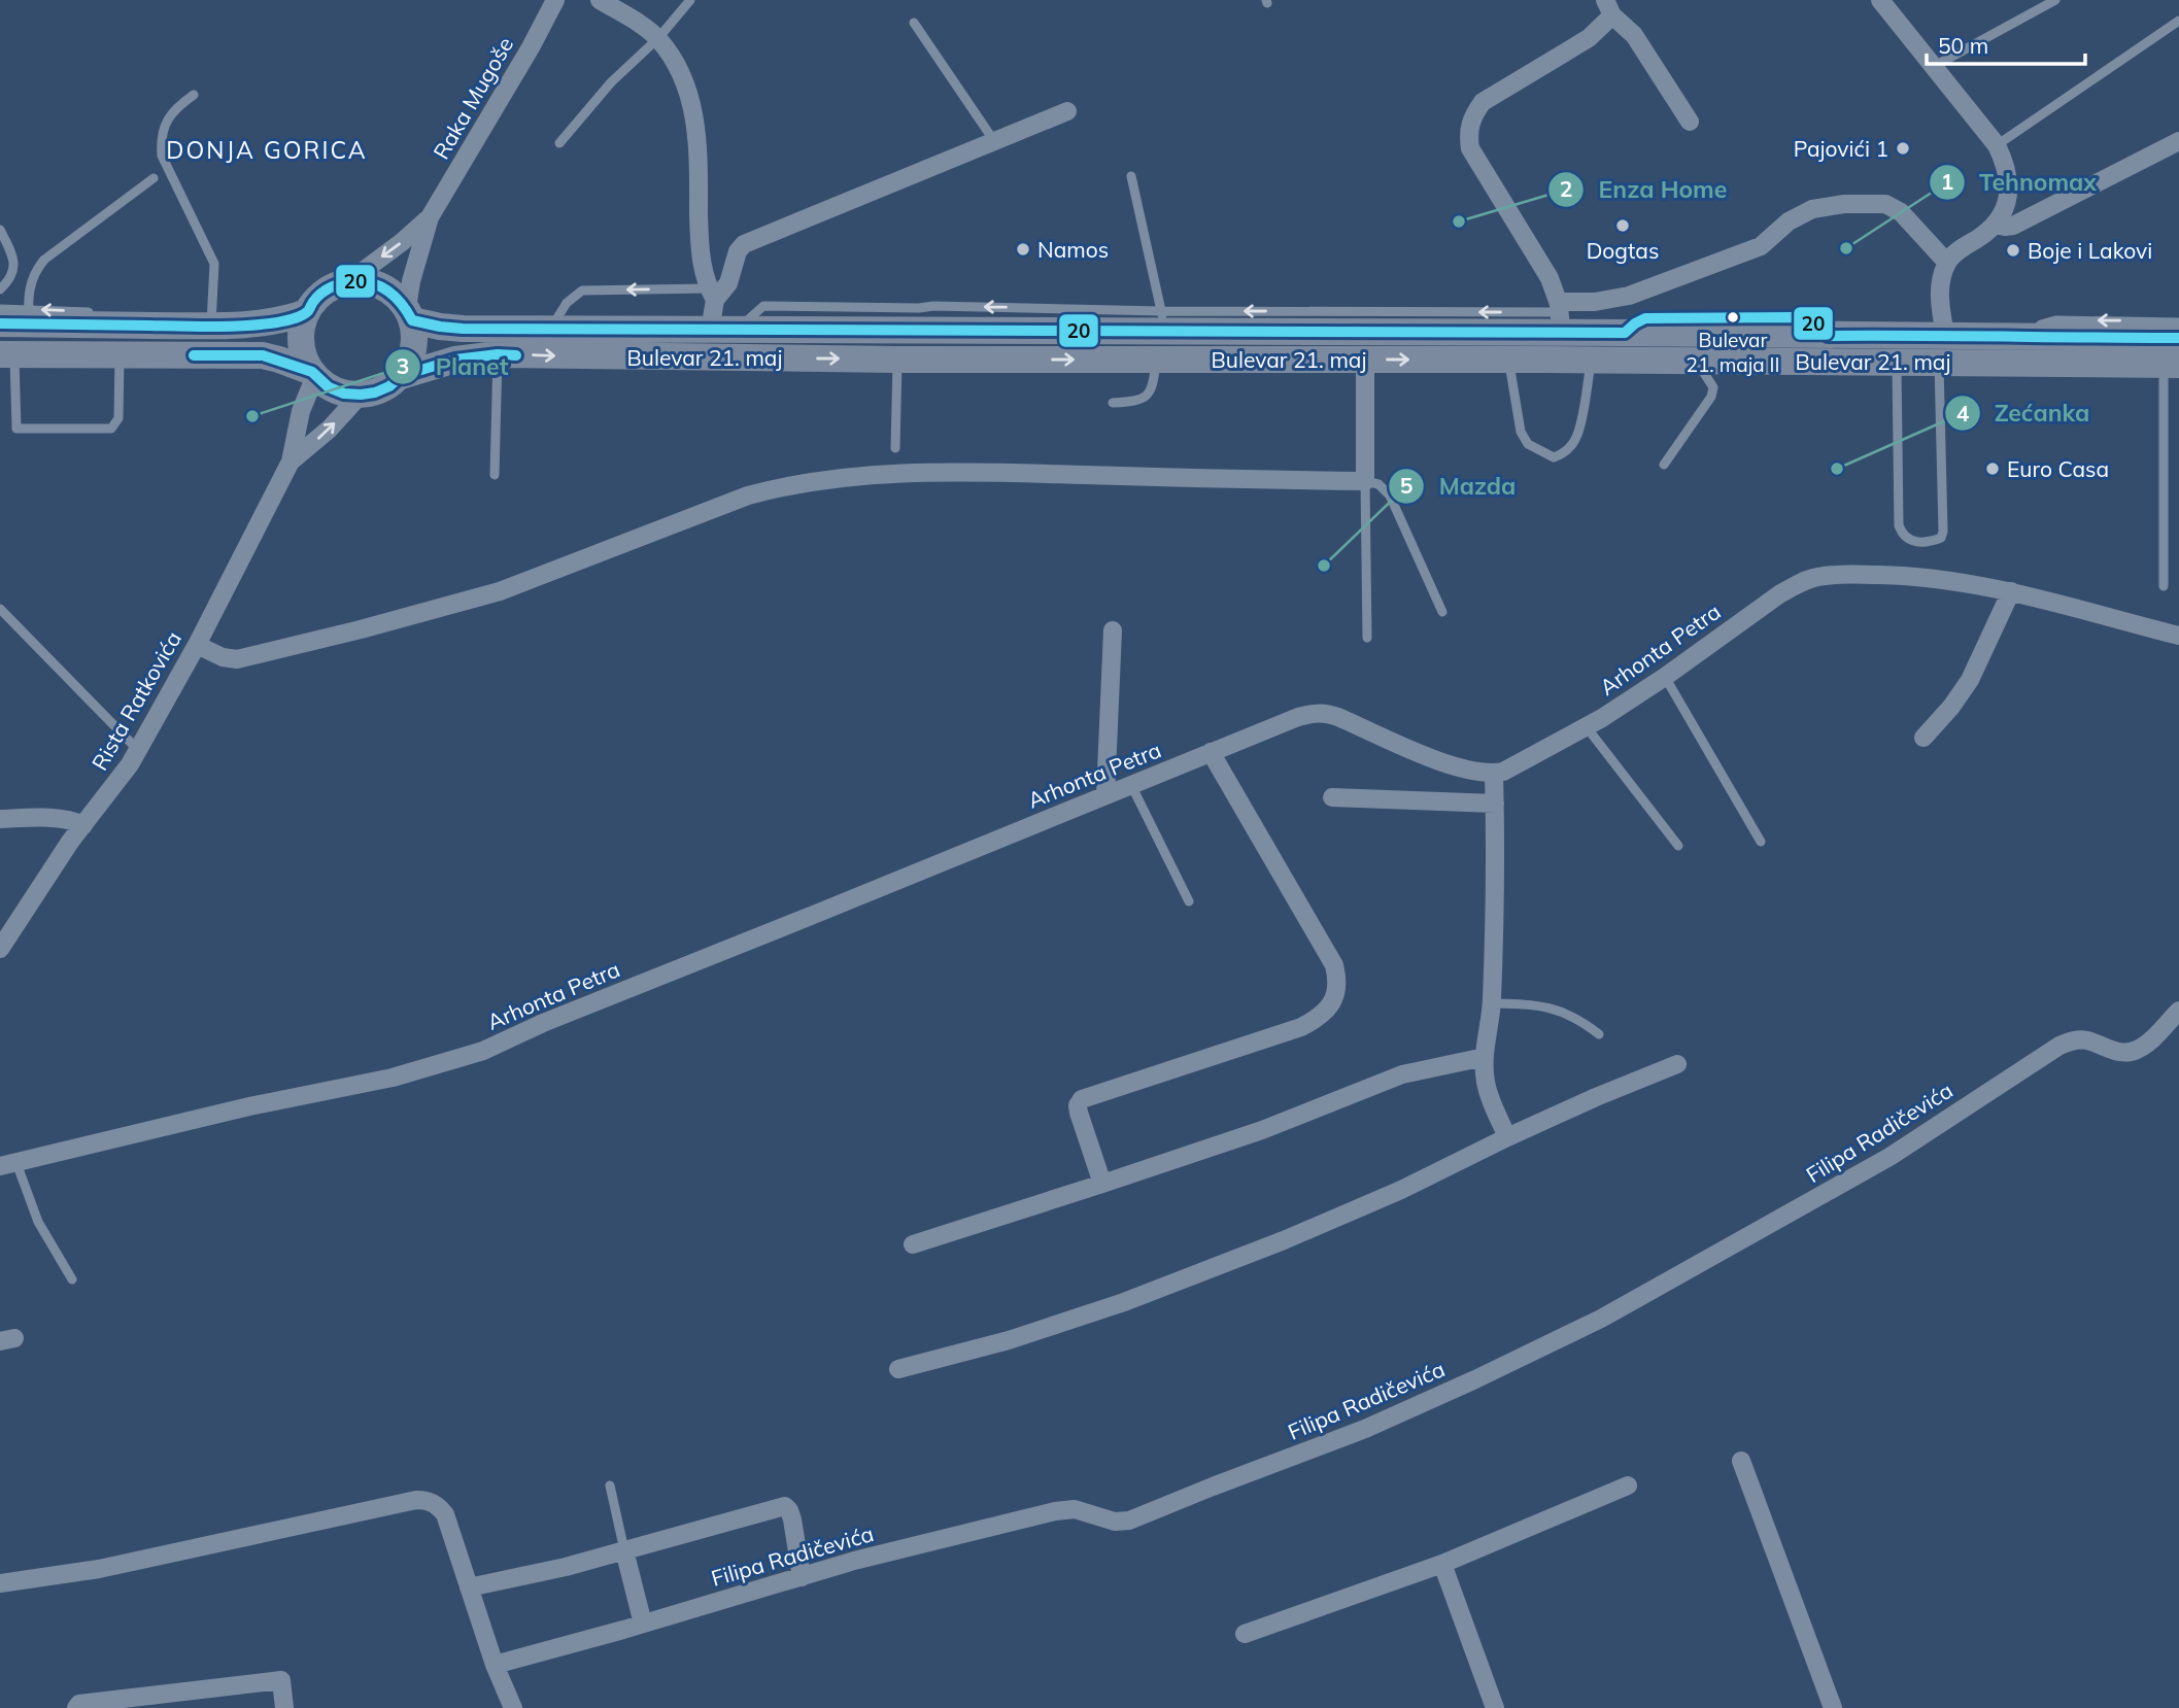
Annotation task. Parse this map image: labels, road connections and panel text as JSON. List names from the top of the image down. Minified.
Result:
{"streets":{"main road":["Bulevar 21. maj"],"street":["Raka Mugoše","Arhonta Petra","Rista Ratkovića","Filipa Radičevića"]},"crossings":[["Raka Mugoše","Bulevar 21. maj"],["Raka Mugoše","Rista Ratkovića"],["Bulevar 21. maj","Rista Ratkovića"]],"districts":["DONJA GORICA"],"places":["Pajovići 1","Enza Home","Dogtas","Tehnomax","Namos","Boje i Lakovi","Bulevar 21. maja II","Planet","Zećanka","Euro Casa","Mazda"],"lines":["transit line 20"],"scale_bar":"50 m"}
